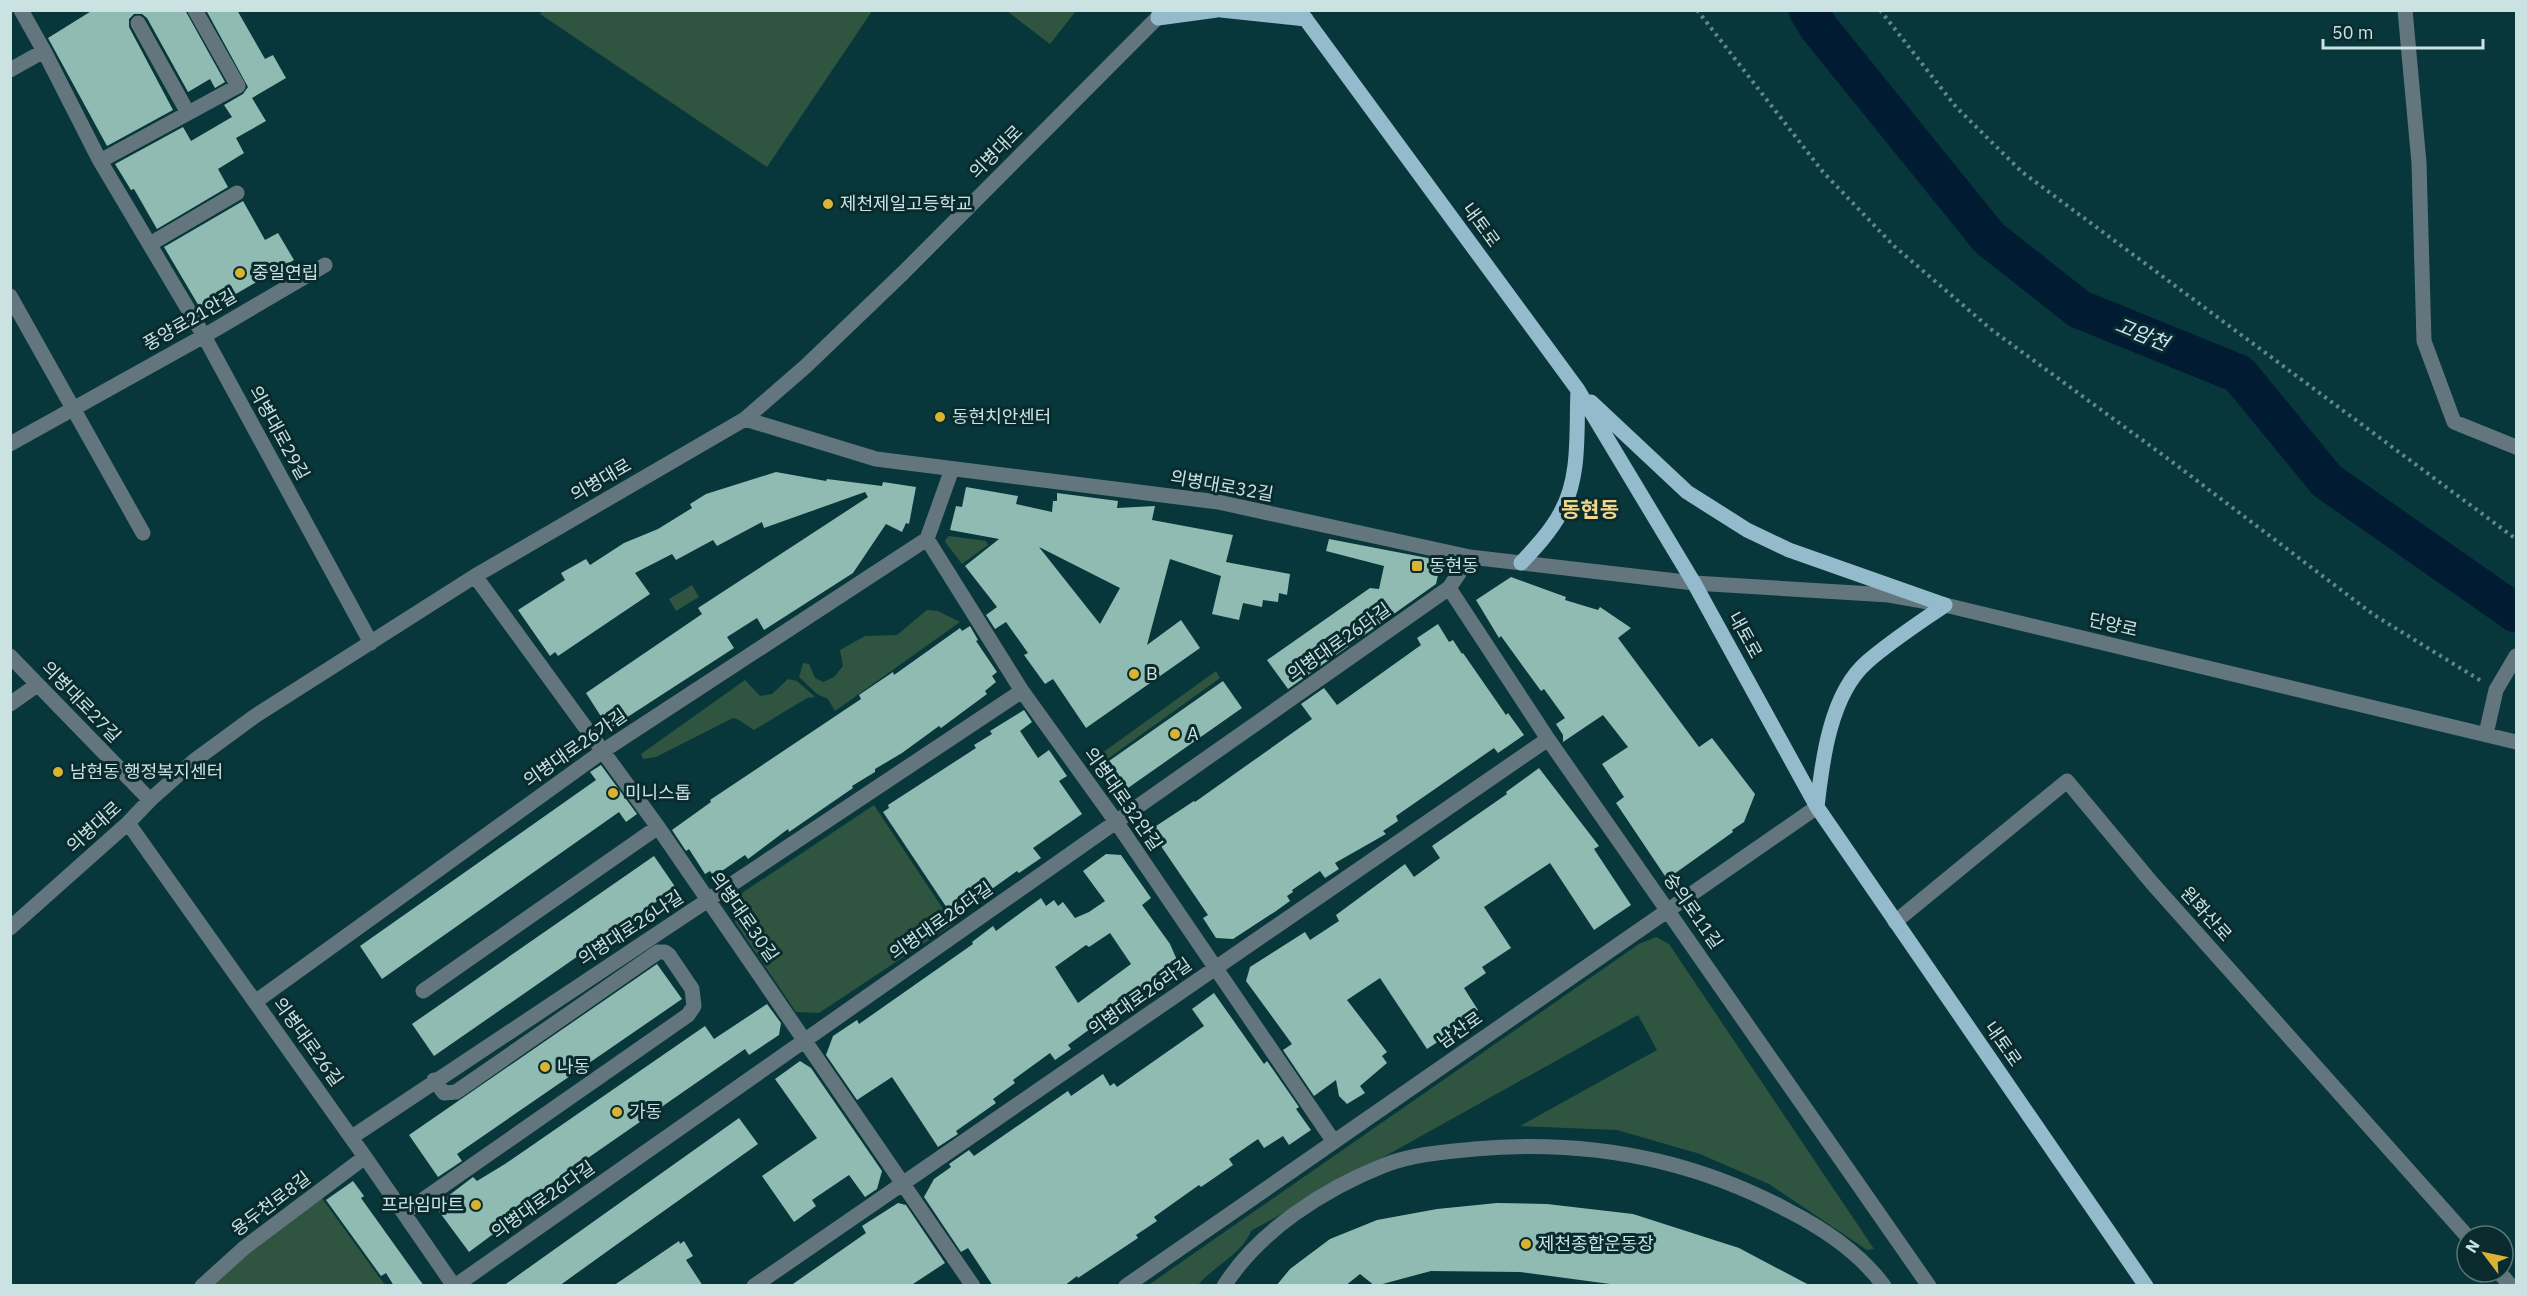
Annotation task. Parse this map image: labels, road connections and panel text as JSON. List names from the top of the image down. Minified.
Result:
{"streets":{"main road":["내토로"],"street":["의병대로","풍양로21안길","의병대로29길","의병대로32길","단양로","의병대로26다길","의병대로27길","의병대로26가길","의병대로32안길","숭의로11길","원화산로","의병대로30길","의병대로26나길","의병대로26라길","남산로","의병대로26길","용두천로8길"]},"crossings":[["의병대로","의병대로29길"],["의병대로","의병대로32길"],["의병대로","의병대로27길"],["의병대로","의병대로30길"],["의병대로","의병대로26길"],["내토로","의병대로32길"],["내토로","단양로"],["내토로","원화산로"],["내토로","남산로"],["풍양로21안길","의병대로29길"],["의병대로32길","단양로"],["의병대로26다길","의병대로32안길"],["의병대로26다길","숭의로11길"],["의병대로26다길","의병대로30길"],["의병대로26다길","의병대로26길"],["의병대로26가길","의병대로32안길"],["의병대로26가길","의병대로30길"],["의병대로26가길","의병대로26길"],["의병대로32안길","의병대로26나길"],["의병대로32안길","의병대로26라길"],["의병대로32안길","남산로"],["숭의로11길","의병대로26라길"],["숭의로11길","남산로"],["의병대로30길","의병대로26나길"],["의병대로30길","의병대로26라길"],["의병대로26나길","의병대로26길"],["의병대로26길","용두천로8길"]],"districts":["동현동"],"water":["고암천"],"places":{"other":["제천제일고등학교","중일연립","동현치안센터","B","A","남현동 행정복지센터","미니스톱","나동","가동","프라임마트","제천종합운동장"],"transit":["동현동"]},"scale_bar":"50 m","north":"top left"}
